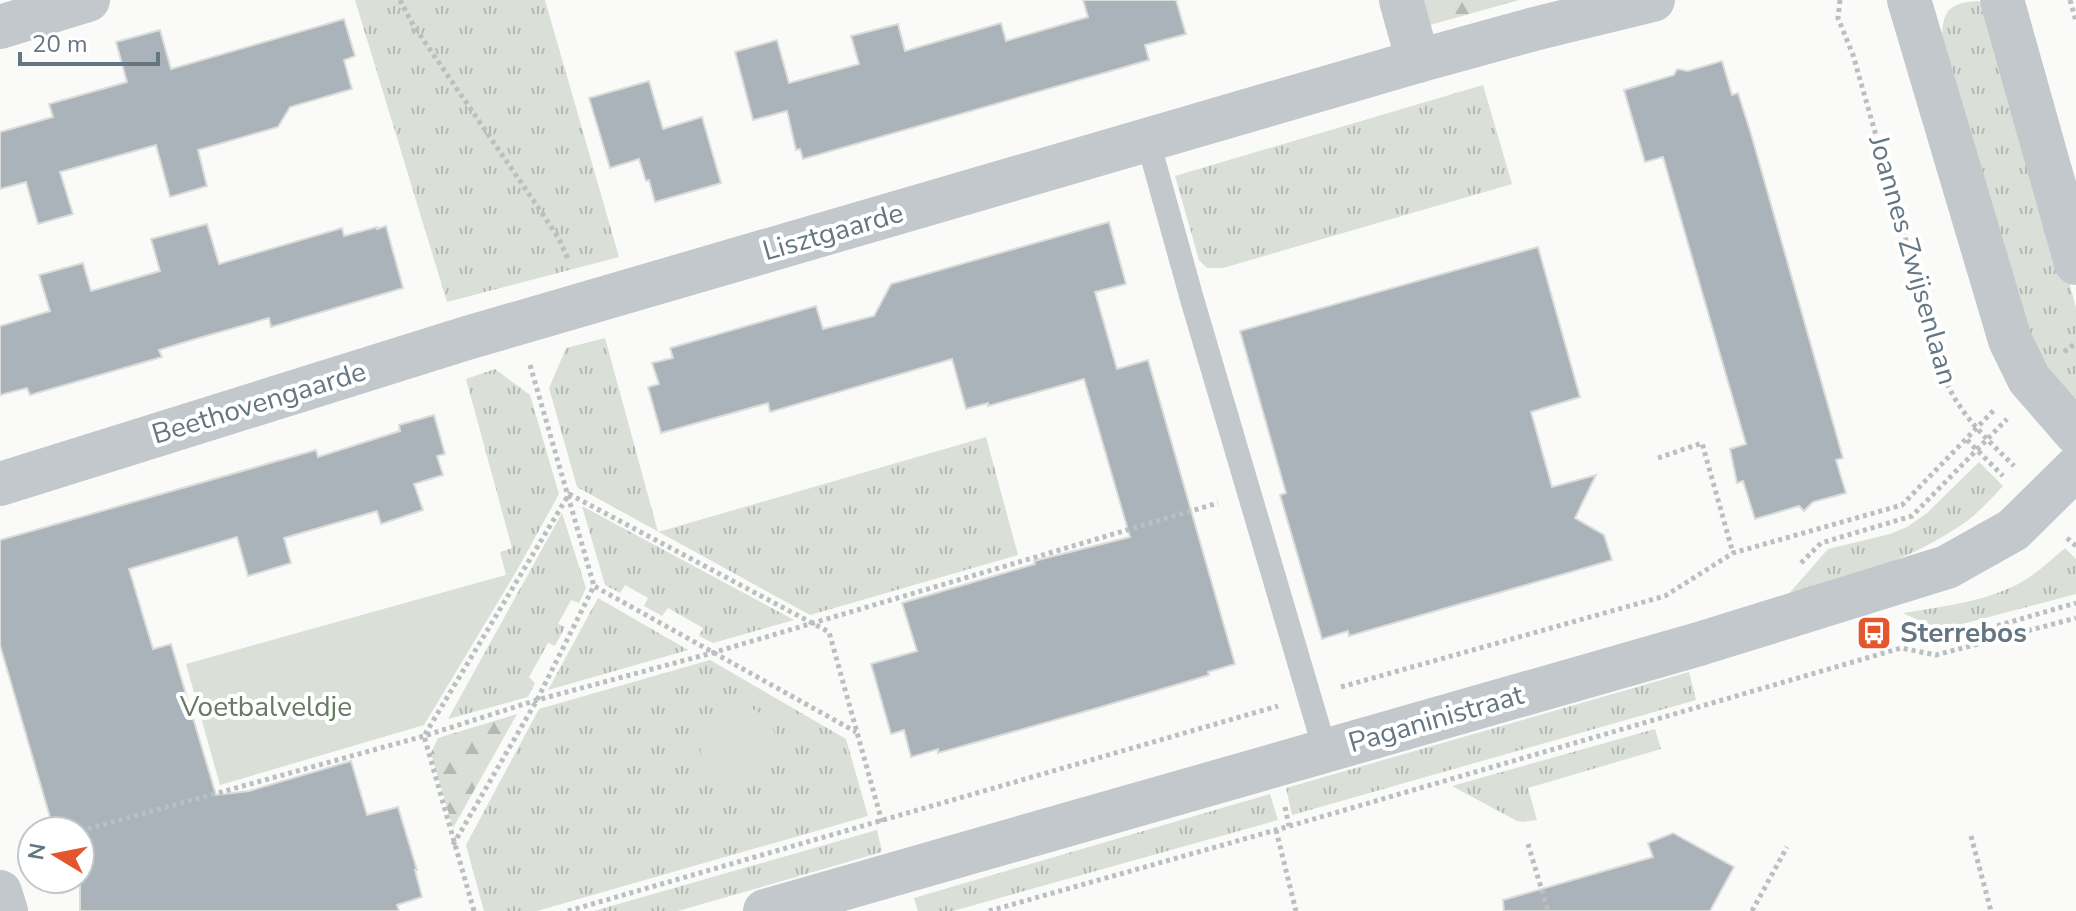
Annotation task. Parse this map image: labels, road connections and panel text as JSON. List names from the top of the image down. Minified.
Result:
{"streets":{"street":["Lisztgaarde","Beethovengaarde","Paganinistraat"],"path":["Joannes Zwijsenlaan"]},"crossings":[["Lisztgaarde","Beethovengaarde"],["Joannes Zwijsenlaan","Paganinistraat"]],"parks":["Voetbalveldje"],"places":{"bus stop":["Sterrebos"]},"scale_bar":"20 m","north":"left"}
